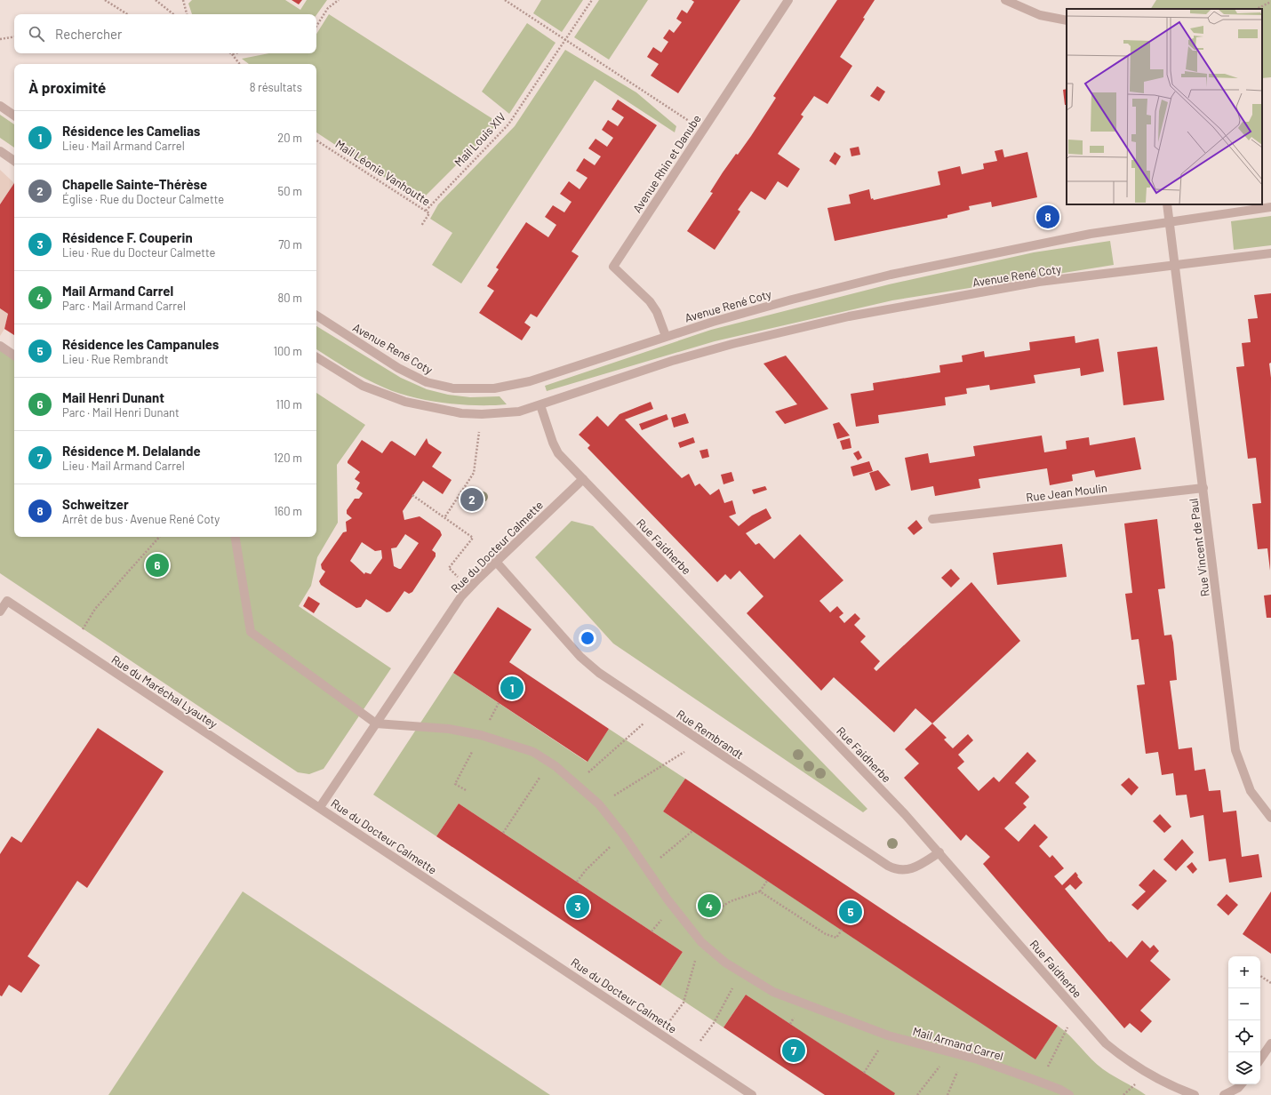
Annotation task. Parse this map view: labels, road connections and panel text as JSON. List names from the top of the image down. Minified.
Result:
{"streets":{"street":["Avenue Rhin et Danube","Avenue René Coty","Rue Jean Moulin","Rue du Docteur Calmette","Rue Faidherbe","Rue Vincent de Paul","Rue du Maréchal Lyautey","Rue Rembrandt","Mail Armand Carrel"],"path":["Mail Louis XIV","Mail Léonie Vanhoutte"]},"crossings":[["Mail Louis XIV","Mail Léonie Vanhoutte"],["Avenue Rhin et Danube","Avenue René Coty"],["Avenue René Coty","Rue Faidherbe"],["Avenue René Coty","Rue Vincent de Paul"],["Rue Jean Moulin","Rue Vincent de Paul"],["Rue du Docteur Calmette","Rue Faidherbe"],["Rue du Docteur Calmette","Rue du Maréchal Lyautey"],["Rue du Docteur Calmette","Rue Rembrandt"],["Rue du Docteur Calmette","Mail Armand Carrel"],["Rue Faidherbe","Rue Rembrandt"]],"page":{"search":"Rechercher","heading":["À proximité","8 résultats"],"list":[{"mark":"1","name":"Résidence les Camelias","note":"Lieu · Mail Armand Carrel","value":"20 m"},{"mark":"2","name":"Chapelle Sainte-Thérèse","note":"Église · Rue du Docteur Calmette","value":"50 m"},{"mark":"3","name":"Résidence F. Couperin","note":"Lieu · Rue du Docteur Calmette","value":"70 m"},{"mark":"4","name":"Mail Armand Carrel","note":"Parc · Mail Armand Carrel","value":"80 m"},{"mark":"5","name":"Résidence les Campanules","note":"Lieu · Rue Rembrandt","value":"100 m"},{"mark":"6","name":"Mail Henri Dunant","note":"Parc · Mail Henri Dunant","value":"110 m"},{"mark":"7","name":"Résidence M. Delalande","note":"Lieu · Mail Armand Carrel","value":"120 m"},{"mark":"8","name":"Schweitzer","note":"Arrêt de bus · Avenue René Coty","value":"160 m"}],"pins":["8","2","6","1","4","3","5","7"],"map_buttons":["+","−"]}}
